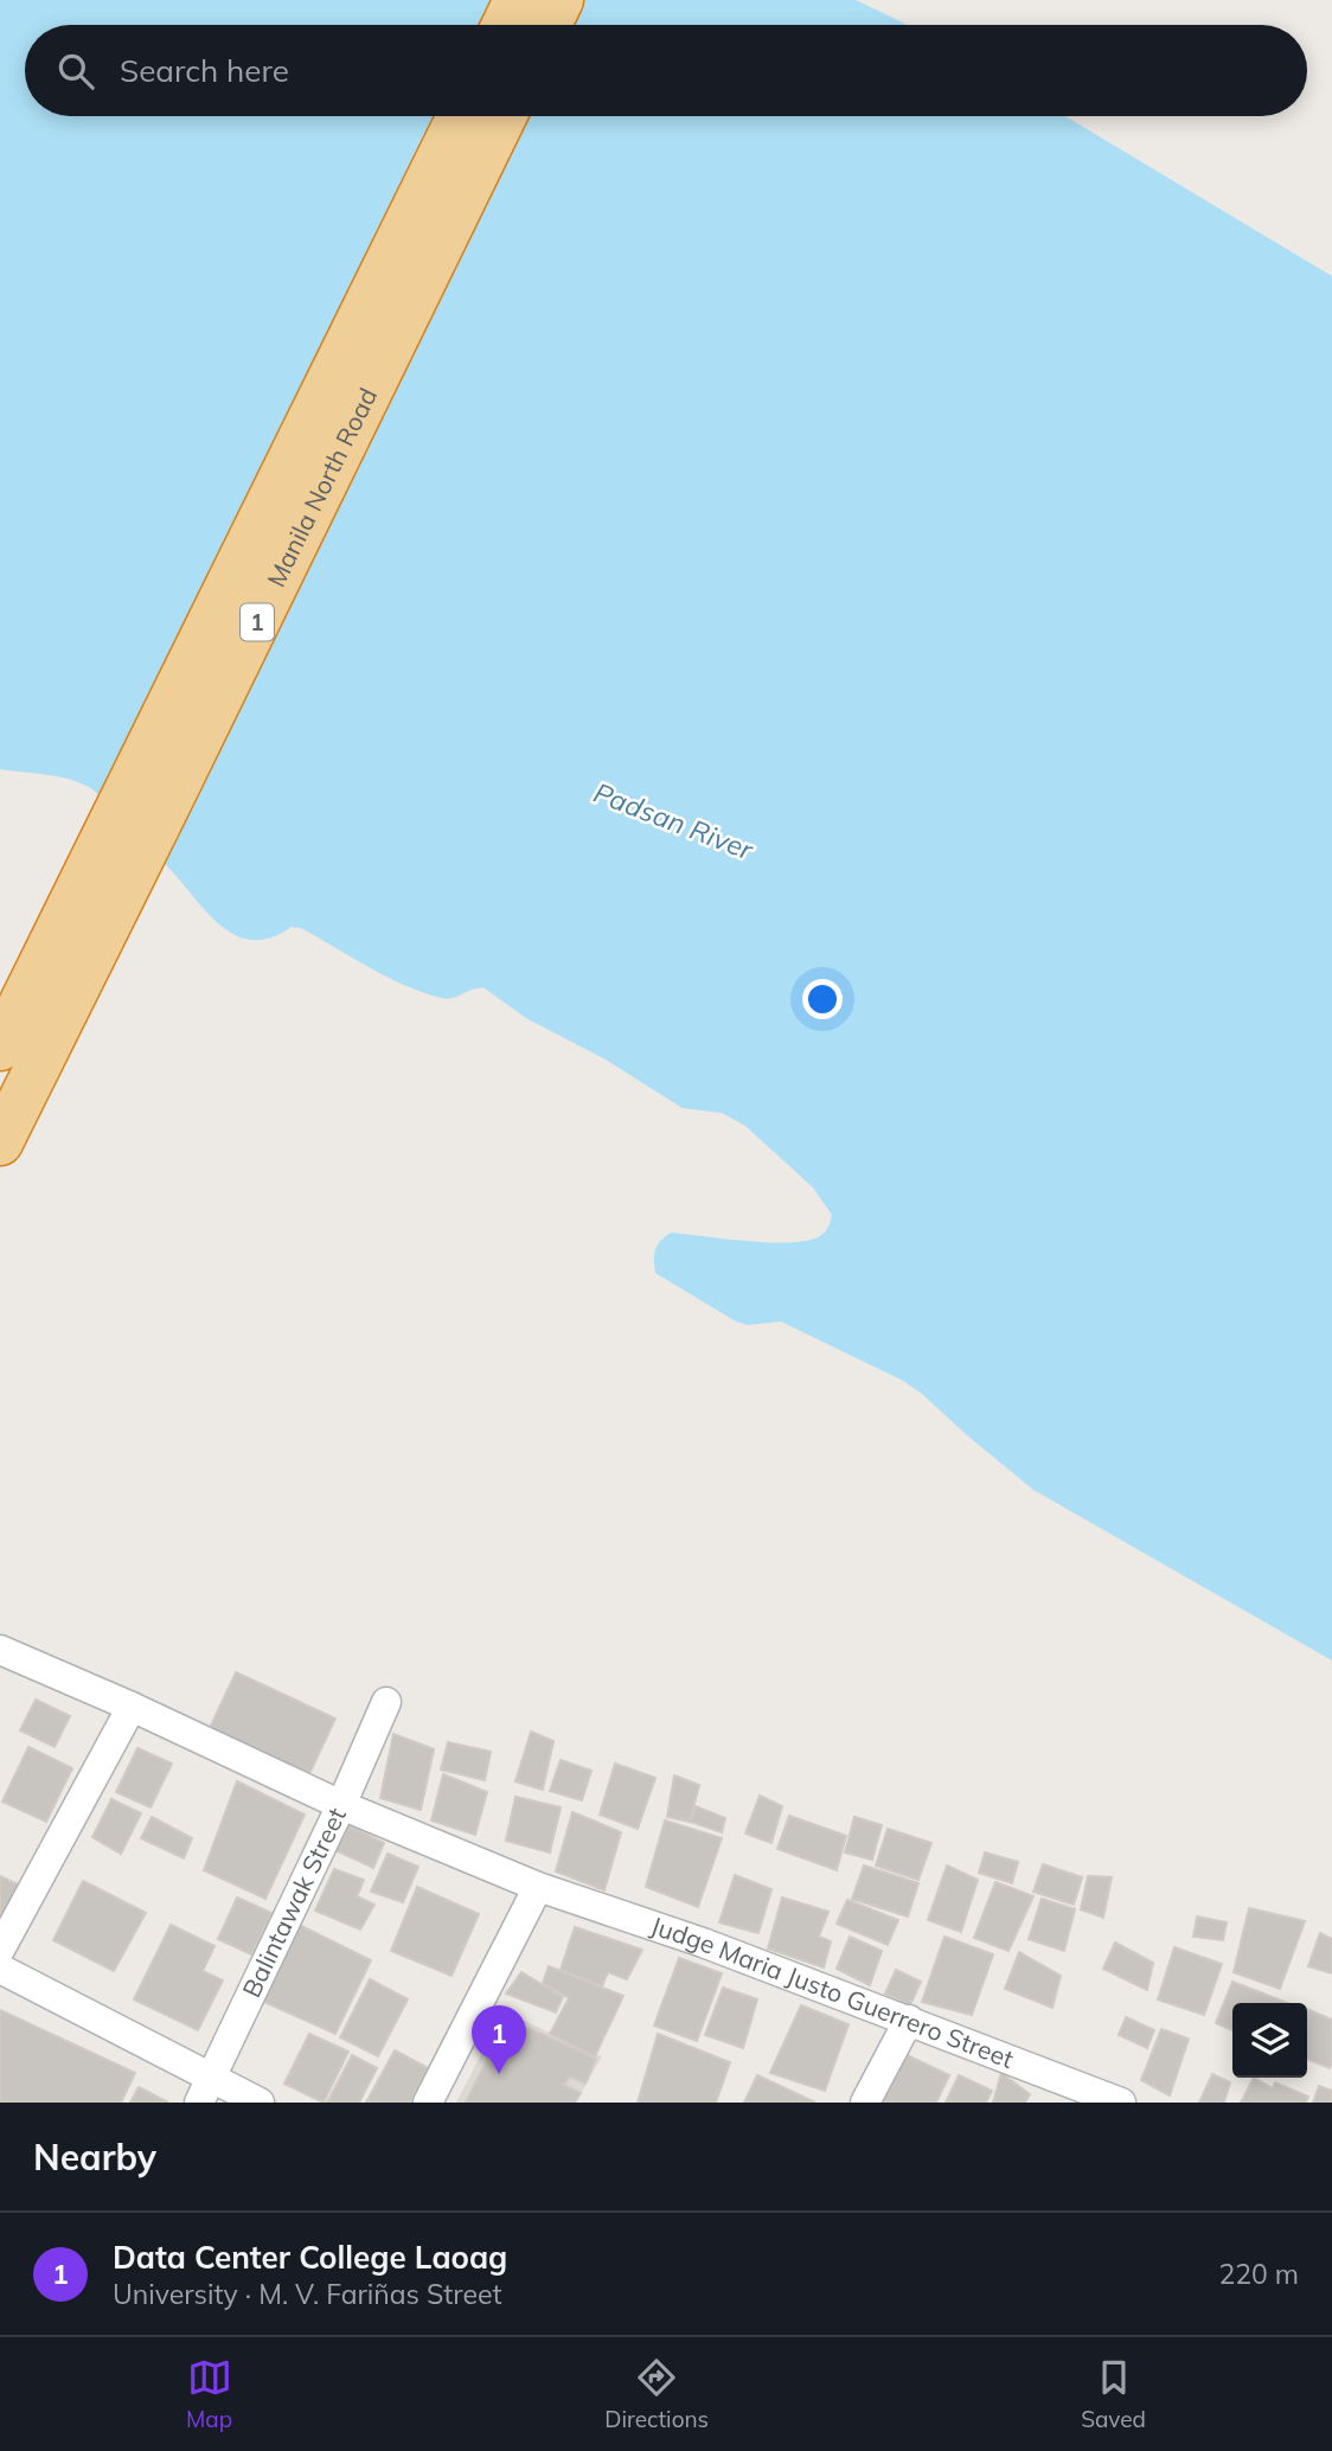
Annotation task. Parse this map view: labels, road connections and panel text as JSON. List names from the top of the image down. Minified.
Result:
{"streets":{"highway":["Manila North Road","1"],"street":["Balintawak Street","Judge Maria Justo Guerrero Street"]},"crossings":[["Balintawak Street","Judge Maria Justo Guerrero Street"]],"water":["Padsan River"],"page":{"search":"Search here","pins":"1","heading":"Nearby","list":[{"mark":"1","name":"Data Center College Laoag","note":"University · M. V. Fariñas Street","value":"220 m"}],"nav":["Map","Directions","Saved"]}}
